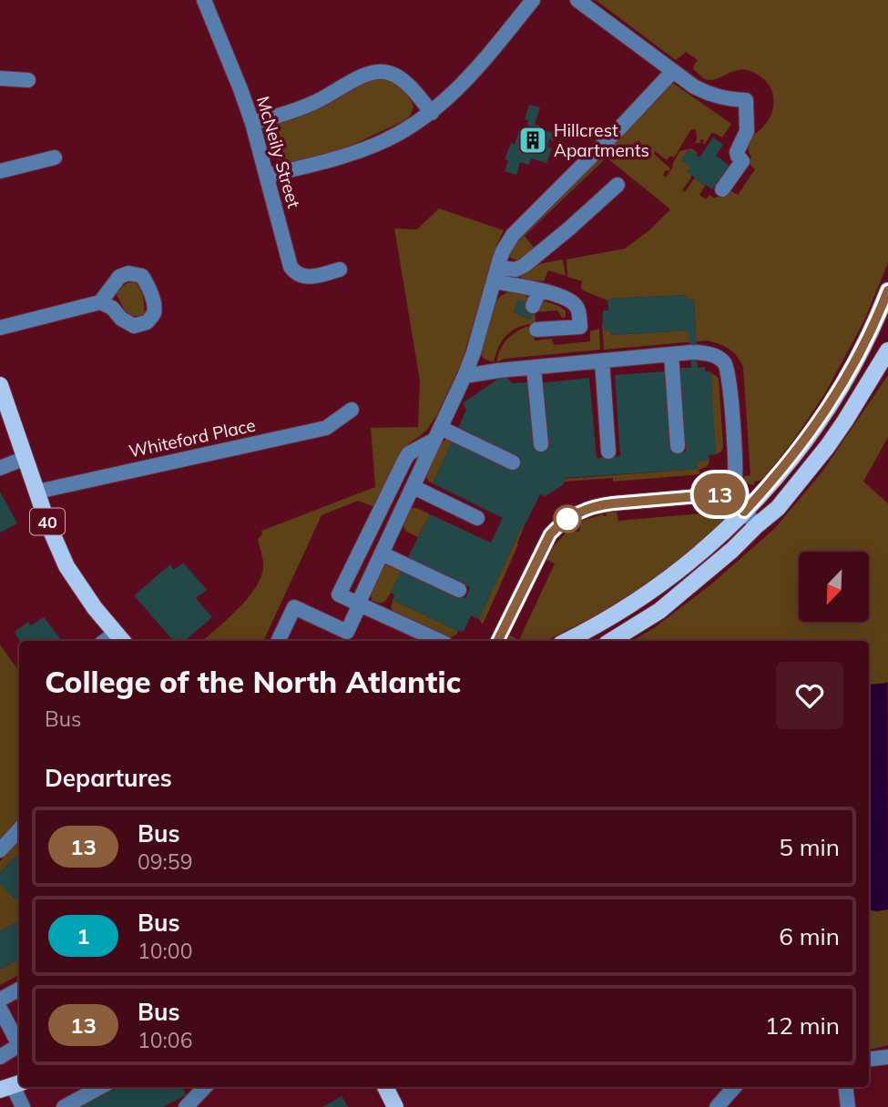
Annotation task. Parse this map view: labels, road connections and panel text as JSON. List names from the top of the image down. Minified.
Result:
{"streets":{"main road":["40"],"street":["McNeily Street","Whiteford Place"]},"crossings":[["Whiteford Place","40"]],"places":{"building":["Hillcrest Apartments"]},"lines":["bus line 13"],"north":"bottom left","page":{"on_map":"13","heading":[["College of the North Atlantic","Bus"],"Departures"],"list":[{"mark":"13","name":"Bus","note":"09:59","value":"5 min"},{"mark":"1","name":"Bus","note":"10:00","value":"6 min"},{"mark":"13","name":"Bus","note":"10:06","value":"12 min"}]}}
